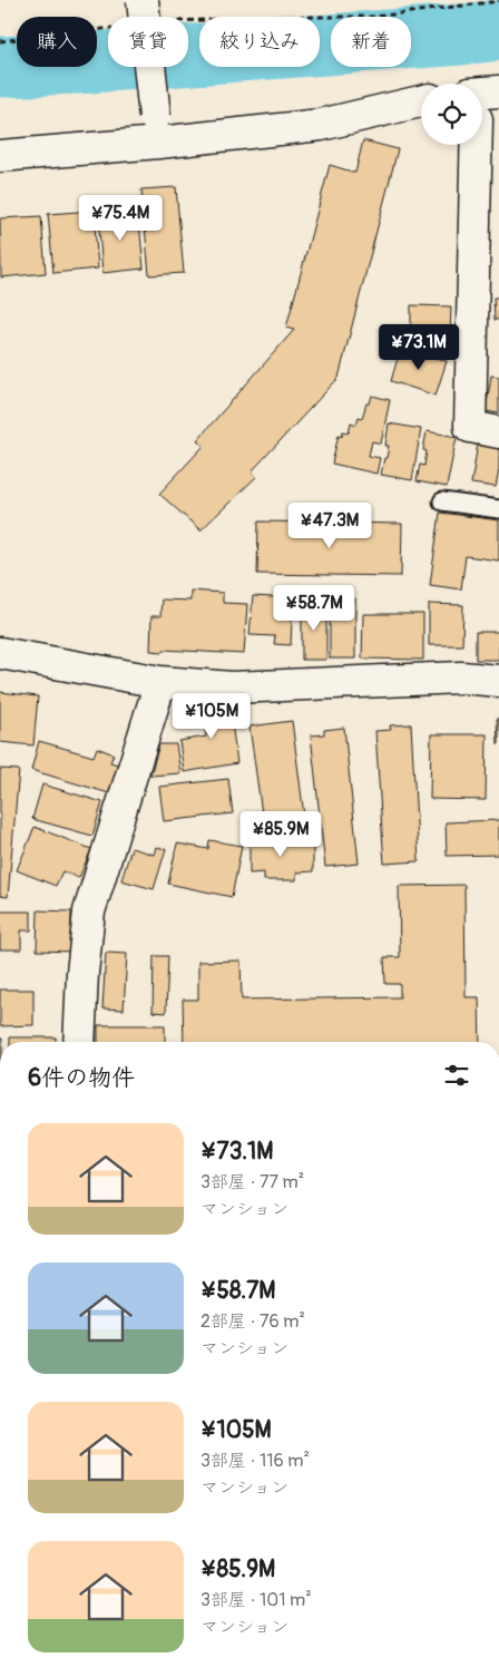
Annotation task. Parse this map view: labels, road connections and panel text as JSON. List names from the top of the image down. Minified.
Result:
{"page":{"chip":["購入","賃貸","絞り込み","新着"],"price":["¥75.4M","¥73.1M","¥47.3M","¥58.7M","¥105M","¥85.9M"],"heading":"6件の物件","list":[{"name":"¥73.1M","note":"3部屋 · 77 m² · マンション"},{"name":"¥58.7M","note":"2部屋 · 76 m² · マンション"},{"name":"¥105M","note":"3部屋 · 116 m² · マンション"},{"name":"¥85.9M","note":"3部屋 · 101 m² · マンション"}]}}
